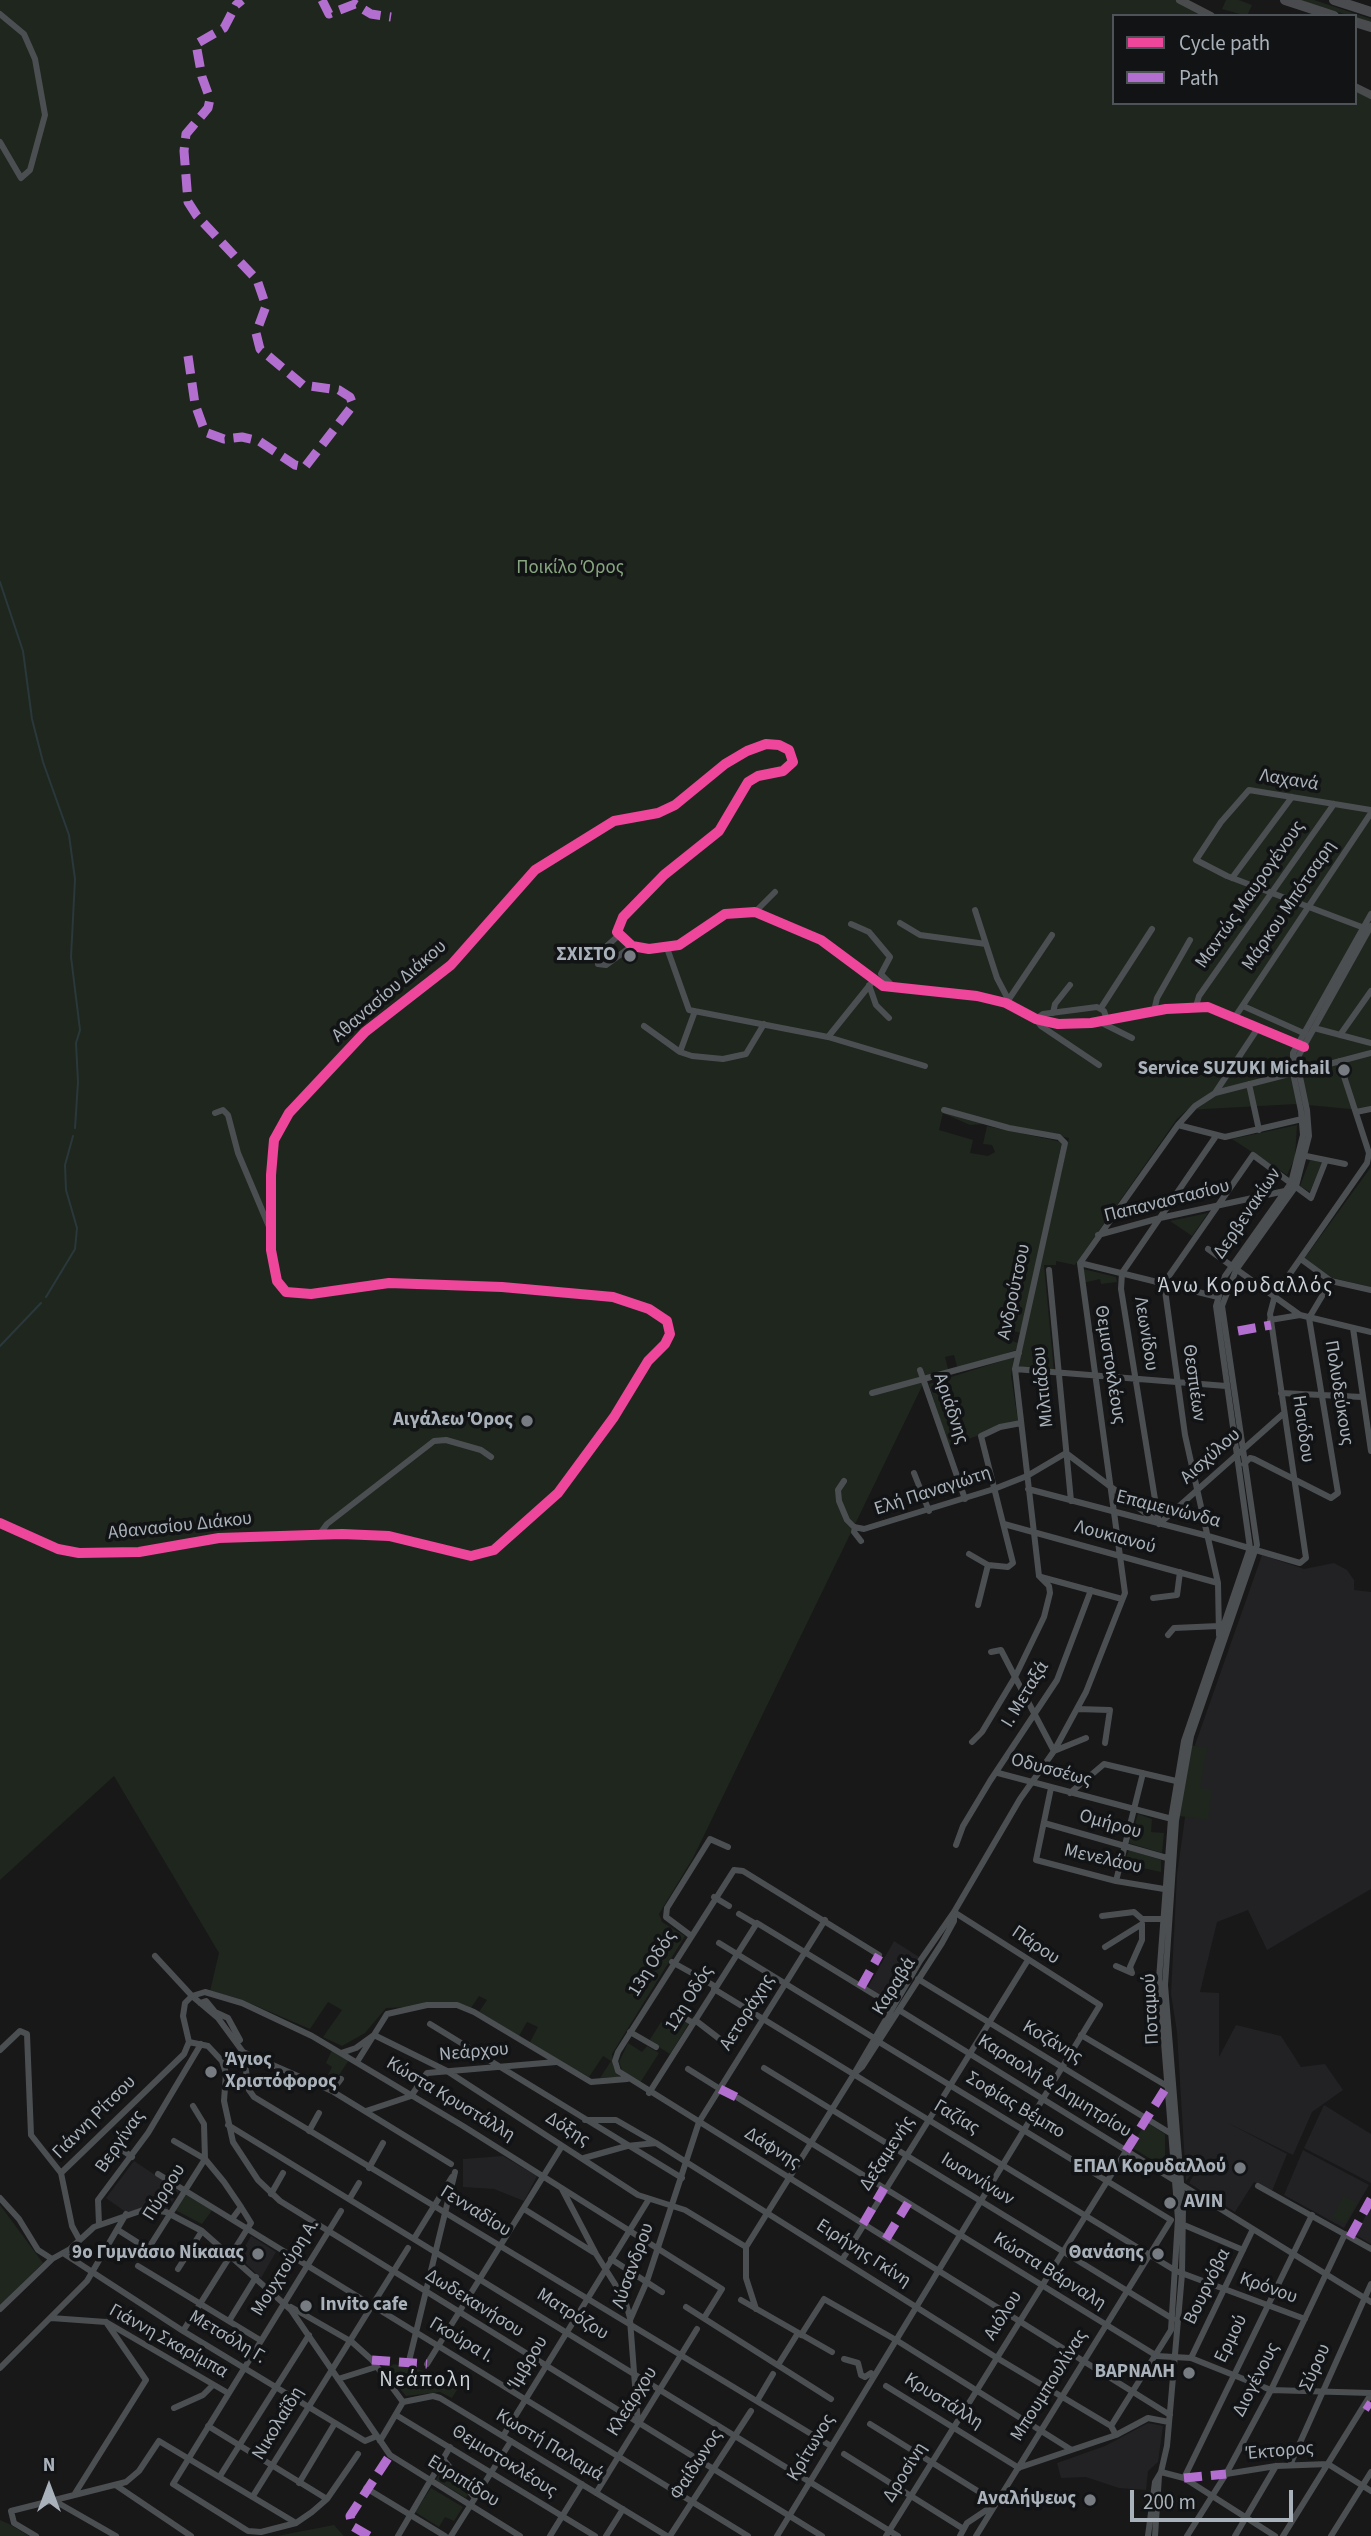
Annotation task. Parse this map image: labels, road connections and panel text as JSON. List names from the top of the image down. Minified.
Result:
{"streets":{"street":["Λαχανά","Μαντώς Μαυρογένους","Μάρκου Μπότσαρη","Αθανασίου Διάκου","Παπαναστασίου","Δερβενακίων","Ανδρούτσου","Λεωνίδου","Θεμιστοκλέους","Θεσπιέων","Μιλτιάδου","Πολυδεύκους","Αριάδνης","Ησιόδου","Αισχύλου","Ελή Παναγιώτη","Επαμεινώνδα","Λουκιανού","Ι. Μεταξά","Οδυσσέως","Ομήρου","Μενελάου","Πάρου","13η Οδός","Καραβά","12η Οδός","Ποταμού","Αετοράχης","Κοζάνης","Νεάρχου","Καραολή & Δημητρίου","Κώστα Κρυστάλλη","Σοφίας Βέμπο","Γιάννη Ρίτσου","Γαζίας","Δόξης","Βεργίνας","Δάφνης","Δεξαμενής","Ιωαννίνων","Πύρρου","Γενναδίου","Ειρήνης Γκίνη","Λύσανδρου","Μουχτούρη Α.","Κώστα Βάρναλη","Βουρνόβα","Κρόνου","Δωδεκανήσου","Ματρόζου","Αιόλου","Μετσόλη Γ.","Ερμού","Γκούρα Ι.","Γιάννη Σκαρίμπα","Ίμβρου","Σύρου","Διογένους","Μπουμπουλίνας","Κλεάρχου","Κρυστάλλη","Νικολαΐδη","Κωστή Παλαμά","Κρίτωνος","Έκτορος","Φαίδωνος","Δροσίνη","Ευριπίδου"]},"crossings":[["Λαχανά","Μαντώς Μαυρογένους"],["Λαχανά","Μάρκου Μπότσαρη"],["Παπαναστασίου","Δερβενακίων"],["Παπαναστασίου","Λεωνίδου"],["Δερβενακίων","Αισχύλου"],["Δερβενακίων","Επαμεινώνδα"],["Δερβενακίων","Ποταμού"],["Ανδρούτσου","Ελή Παναγιώτη"],["Ανδρούτσου","Επαμεινώνδα"],["Ανδρούτσου","Λουκιανού"],["Λεωνίδου","Αισχύλου"],["Λεωνίδου","Επαμεινώνδα"],["Θεμιστοκλέους","Επαμεινώνδα"],["Θεμιστοκλέους","Λουκιανού"],["Θεμιστοκλέους","Καραβά"],["Θεσπιέων","Αισχύλου"],["Θεσπιέων","Επαμεινώνδα"],["Θεσπιέων","Λουκιανού"],["Θεσπιέων","Ποταμού"],["Μιλτιάδου","Ελή Παναγιώτη"],["Μιλτιάδου","Επαμεινώνδα"],["Πολυδεύκους","Ησιόδου"],["Αριάδνης","Ελή Παναγιώτη"],["Ησιόδου","Αισχύλου"],["Ησιόδου","Επαμεινώνδα"],["Αισχύλου","Επαμεινώνδα"],["Επαμεινώνδα","Ποταμού"],["Ι. Μεταξά","Οδυσσέως"],["Οδυσσέως","Καραβά"],["Οδυσσέως","Ποταμού"],["Ομήρου","Μενελάου"],["Ομήρου","Ποταμού"],["Μενελάου","Ποταμού"],["Πάρου","Καραβά"],["Πάρου","Δεξαμενής"],["Πάρου","Κρίτωνος"],["13η Οδός","Αετοράχης"],["13η Οδός","Δάφνης"],["Καραβά","Κοζάνης"],["Καραβά","Καραολή & Δημητρίου"],["Καραβά","Σοφίας Βέμπο"],["Καραβά","Γαζίας"],["Καραβά","Δάφνης"],["Καραβά","Ιωαννίνων"],["Καραβά","Κώστα Βάρναλη"],["12η Οδός","Καραολή & Δημητρίου"],["12η Οδός","Σοφίας Βέμπο"],["12η Οδός","Γαζίας"],["12η Οδός","Δάφνης"],["Ποταμού","Κοζάνης"],["Ποταμού","Καραολή & Δημητρίου"],["Ποταμού","Σοφίας Βέμπο"],["Ποταμού","Γαζίας"],["Ποταμού","Δάφνης"],["Ποταμού","Ιωαννίνων"],["Ποταμού","Κώστα Βάρναλη"],["Ποταμού","Κρόνου"],["Ποταμού","Μπουμπουλίνας"],["Αετοράχης","Καραολή & Δημητρίου"],["Αετοράχης","Σοφίας Βέμπο"],["Αετοράχης","Γαζίας"],["Αετοράχης","Δάφνης"],["Αετοράχης","Λύσανδρου"],["Κοζάνης","Δεξαμενής"],["Κοζάνης","Κρίτωνος"],["Νεάρχου","Κώστα Κρυστάλλη"],["Νεάρχου","Δόξης"],["Νεάρχου","Ειρήνης Γκίνη"],["Καραολή & Δημητρίου","Δεξαμενής"],["Καραολή & Δημητρίου","Βουρνόβα"],["Καραολή & Δημητρίου","Αιόλου"],["Καραολή & Δημητρίου","Ερμού"],["Καραολή & Δημητρίου","Σύρου"],["Καραολή & Δημητρίου","Διογένους"],["Καραολή & Δημητρίου","Κρίτωνος"],["Κώστα Κρυστάλλη","Γενναδίου"],["Κώστα Κρυστάλλη","Λύσανδρου"],["Κώστα Κρυστάλλη","Ίμβρου"],["Σοφίας Βέμπο","Δεξαμενής"],["Σοφίας Βέμπο","Αιόλου"],["Σοφίας Βέμπο","Μπουμπουλίνας"],["Σοφίας Βέμπο","Κρίτωνος"],["Γαζίας","Δεξαμενής"],["Γαζίας","Κρόνου"],["Γαζίας","Αιόλου"],["Γαζίας","Μπουμπουλίνας"],["Γαζίας","Κρίτωνος"],["Δόξης","Λύσανδρου"],["Δόξης","Ίμβρου"],["Βεργίνας","Δωδεκανήσου"],["Δάφνης","Δεξαμενής"],["Δάφνης","Λύσανδρου"],["Δάφνης","Αιόλου"],["Δάφνης","Μπουμπουλίνας"],["Δάφνης","Κρίτωνος"],["Δεξαμενής","Ιωαννίνων"],["Δεξαμενής","Ειρήνης Γκίνη"],["Δεξαμενής","Κώστα Βάρναλη"],["Ιωαννίνων","Αιόλου"],["Ιωαννίνων","Μπουμπουλίνας"],["Ιωαννίνων","Κρίτωνος"],["Πύρρου","Γκούρα Ι."],["Γενναδίου","Λύσανδρου"],["Γενναδίου","Ίμβρου"],["Γενναδίου","Κλεάρχου"],["Γενναδίου","Κρίτωνος"],["Ειρήνης Γκίνη","Λύσανδρου"],["Ειρήνης Γκίνη","Αιόλου"],["Ειρήνης Γκίνη","Μπουμπουλίνας"],["Ειρήνης Γκίνη","Κρίτωνος"],["Λύσανδρου","Δωδεκανήσου"],["Λύσανδρου","Ματρόζου"],["Λύσανδρου","Κλεάρχου"],["Μουχτούρη Α.","Δωδεκανήσου"],["Μουχτούρη Α.","Μετσόλη Γ."],["Μουχτούρη Α.","Γκούρα Ι."],["Μουχτούρη Α.","Γιάννη Σκαρίμπα"],["Κώστα Βάρναλη","Βουρνόβα"],["Κώστα Βάρναλη","Αιόλου"],["Κώστα Βάρναλη","Ερμού"],["Κώστα Βάρναλη","Σύρου"],["Κώστα Βάρναλη","Διογένους"],["Κώστα Βάρναλη","Μπουμπουλίνας"],["Κώστα Βάρναλη","Κρίτωνος"],["Βουρνόβα","Κρόνου"],["Κρόνου","Ερμού"],["Κρόνου","Διογένους"],["Δωδεκανήσου","Ματρόζου"],["Δωδεκανήσου","Ίμβρου"],["Δωδεκανήσου","Κλεάρχου"],["Δωδεκανήσου","Νικολαΐδη"],["Δωδεκανήσου","Κρίτωνος"],["Δωδεκανήσου","Φαίδωνος"],["Ματρόζου","Ίμβρου"],["Ματρόζου","Κλεάρχου"],["Ματρόζου","Κρίτωνος"],["Ματρόζου","Φαίδωνος"],["Ματρόζου","Δροσίνη"],["Αιόλου","Κρυστάλλη"],["Αιόλου","Δροσίνη"],["Μετσόλη Γ.","Νικολαΐδη"],["Μετσόλη Γ.","Ευριπίδου"],["Γκούρα Ι.","Ίμβρου"],["Γκούρα Ι.","Κλεάρχου"],["Γκούρα Ι.","Νικολαΐδη"],["Γκούρα Ι.","Φαίδωνος"],["Ίμβρου","Κωστή Παλαμά"],["Σύρου","Έκτορος"],["Διογένους","Έκτορος"],["Μπουμπουλίνας","Κρυστάλλη"],["Κλεάρχου","Κωστή Παλαμά"],["Κρυστάλλη","Κρίτωνος"],["Κρυστάλλη","Δροσίνη"],["Κωστή Παλαμά","Φαίδωνος"]],"districts":["Άνω Κορυδαλλός","Νεάπολη"],"parks":["Ποικίλο Όρος"],"places":["ΣΧΙΣΤΟ","Service SUZUKI Michail","Αιγάλεω Όρος","Άγιος Χριστόφορος","ΕΠΑΛ Κορυδαλλού","AVIN","9ο Γυμνάσιο Νίκαιας","Θανάσης","Invito cafe","ΒΑΡΝΑΛΗ","Αναλήψεως"],"legend":["Cycle path","Path"],"scale_bar":"200 m","north":"top"}
